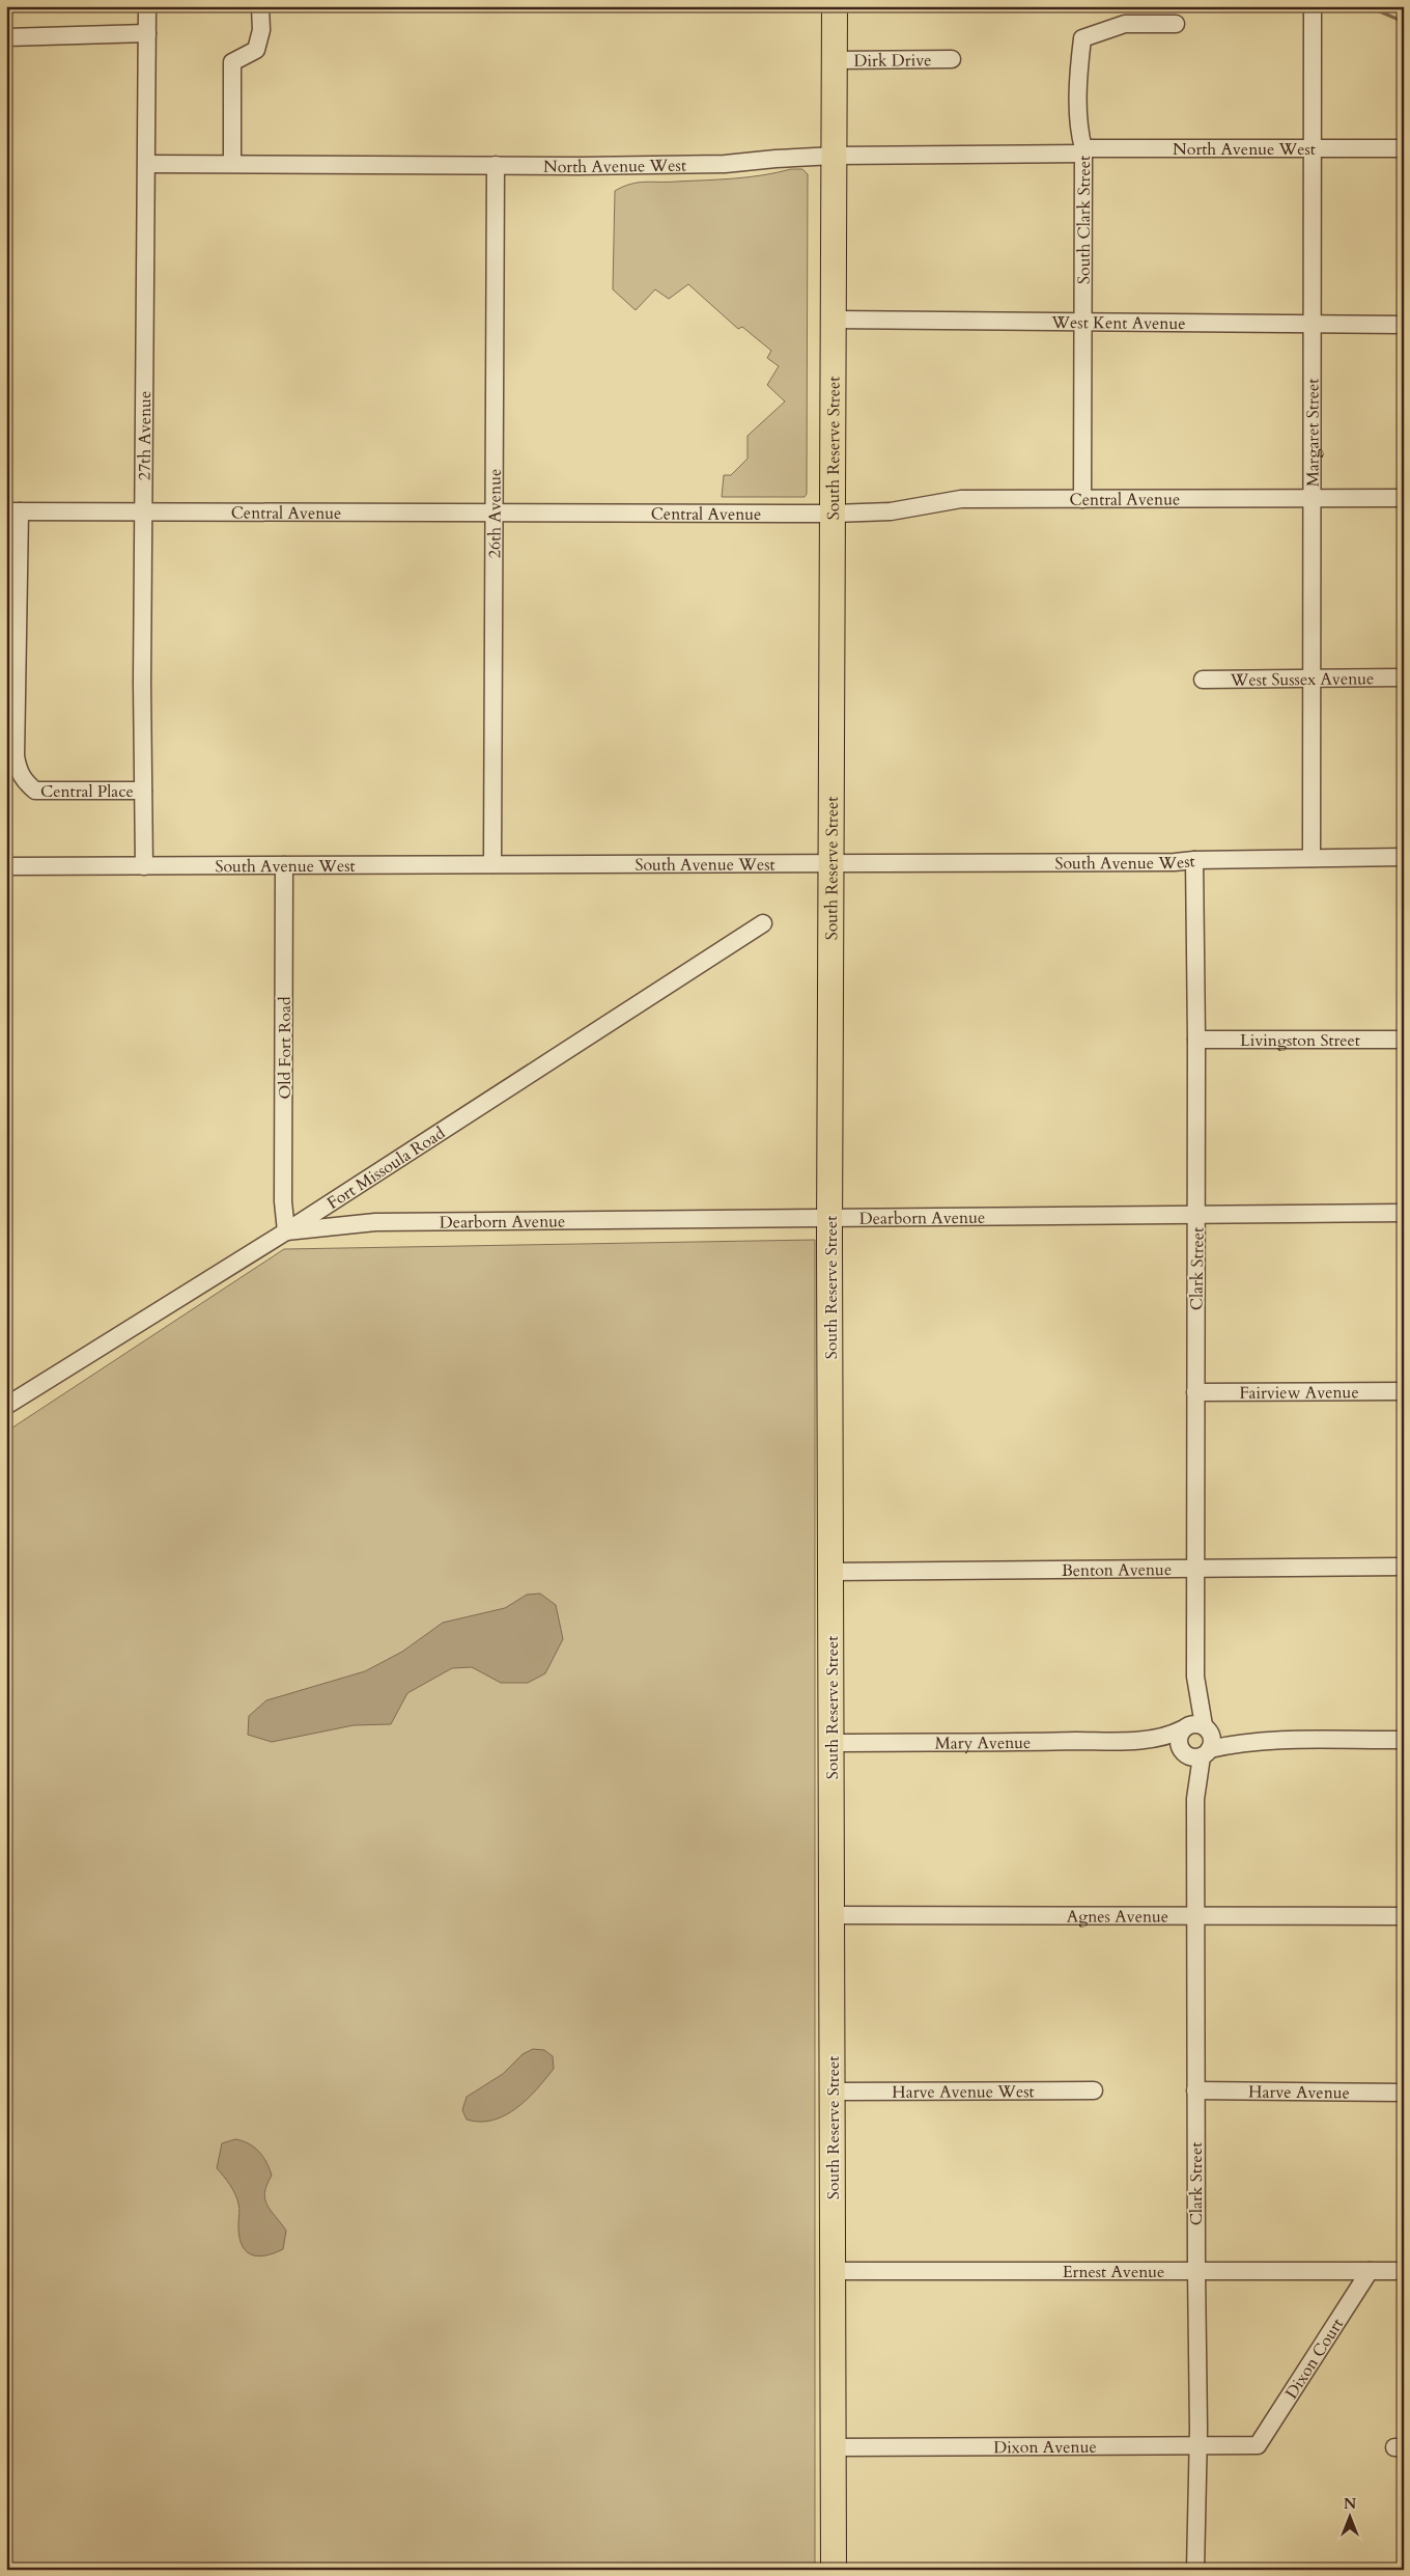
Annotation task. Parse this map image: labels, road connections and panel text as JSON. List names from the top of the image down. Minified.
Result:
{"streets":{"highway":["South Reserve Street"],"street":["Dirk Drive","North Avenue West","South Clark Street","West Kent Avenue","Margaret Street","27th Avenue","Central Avenue","26th Avenue","West Sussex Avenue","Central Place","South Avenue West","Livingston Street","Old Fort Road","Fort Missoula Road","Dearborn Avenue","Clark Street","Fairview Avenue","Benton Avenue","Mary Avenue","Agnes Avenue","Harve Avenue West","Harve Avenue","Ernest Avenue","Dixon Court","Dixon Avenue"]},"crossings":[["Dirk Drive","South Reserve Street"],["North Avenue West","South Clark Street"],["North Avenue West","Margaret Street"],["North Avenue West","27th Avenue"],["North Avenue West","South Reserve Street"],["North Avenue West","26th Avenue"],["South Clark Street","West Kent Avenue"],["South Clark Street","Central Avenue"],["West Kent Avenue","Margaret Street"],["West Kent Avenue","South Reserve Street"],["Margaret Street","Central Avenue"],["Margaret Street","West Sussex Avenue"],["Margaret Street","South Avenue West"],["27th Avenue","Central Avenue"],["27th Avenue","Central Place"],["27th Avenue","South Avenue West"],["South Reserve Street","Central Avenue"],["South Reserve Street","South Avenue West"],["South Reserve Street","Dearborn Avenue"],["South Reserve Street","Benton Avenue"],["South Reserve Street","Mary Avenue"],["South Reserve Street","Agnes Avenue"],["South Reserve Street","Harve Avenue West"],["South Reserve Street","Ernest Avenue"],["South Reserve Street","Dixon Avenue"],["Central Avenue","26th Avenue"],["Central Avenue","Central Place"],["26th Avenue","South Avenue West"],["South Avenue West","Old Fort Road"],["South Avenue West","Clark Street"],["Livingston Street","Clark Street"],["Old Fort Road","Fort Missoula Road"],["Old Fort Road","Dearborn Avenue"],["Fort Missoula Road","Dearborn Avenue"],["Dearborn Avenue","Clark Street"],["Clark Street","Fairview Avenue"],["Clark Street","Benton Avenue"],["Clark Street","Mary Avenue"],["Clark Street","Agnes Avenue"],["Clark Street","Harve Avenue"],["Clark Street","Ernest Avenue"],["Clark Street","Dixon Avenue"],["Ernest Avenue","Dixon Court"],["Dixon Court","Dixon Avenue"]],"north":"top"}
